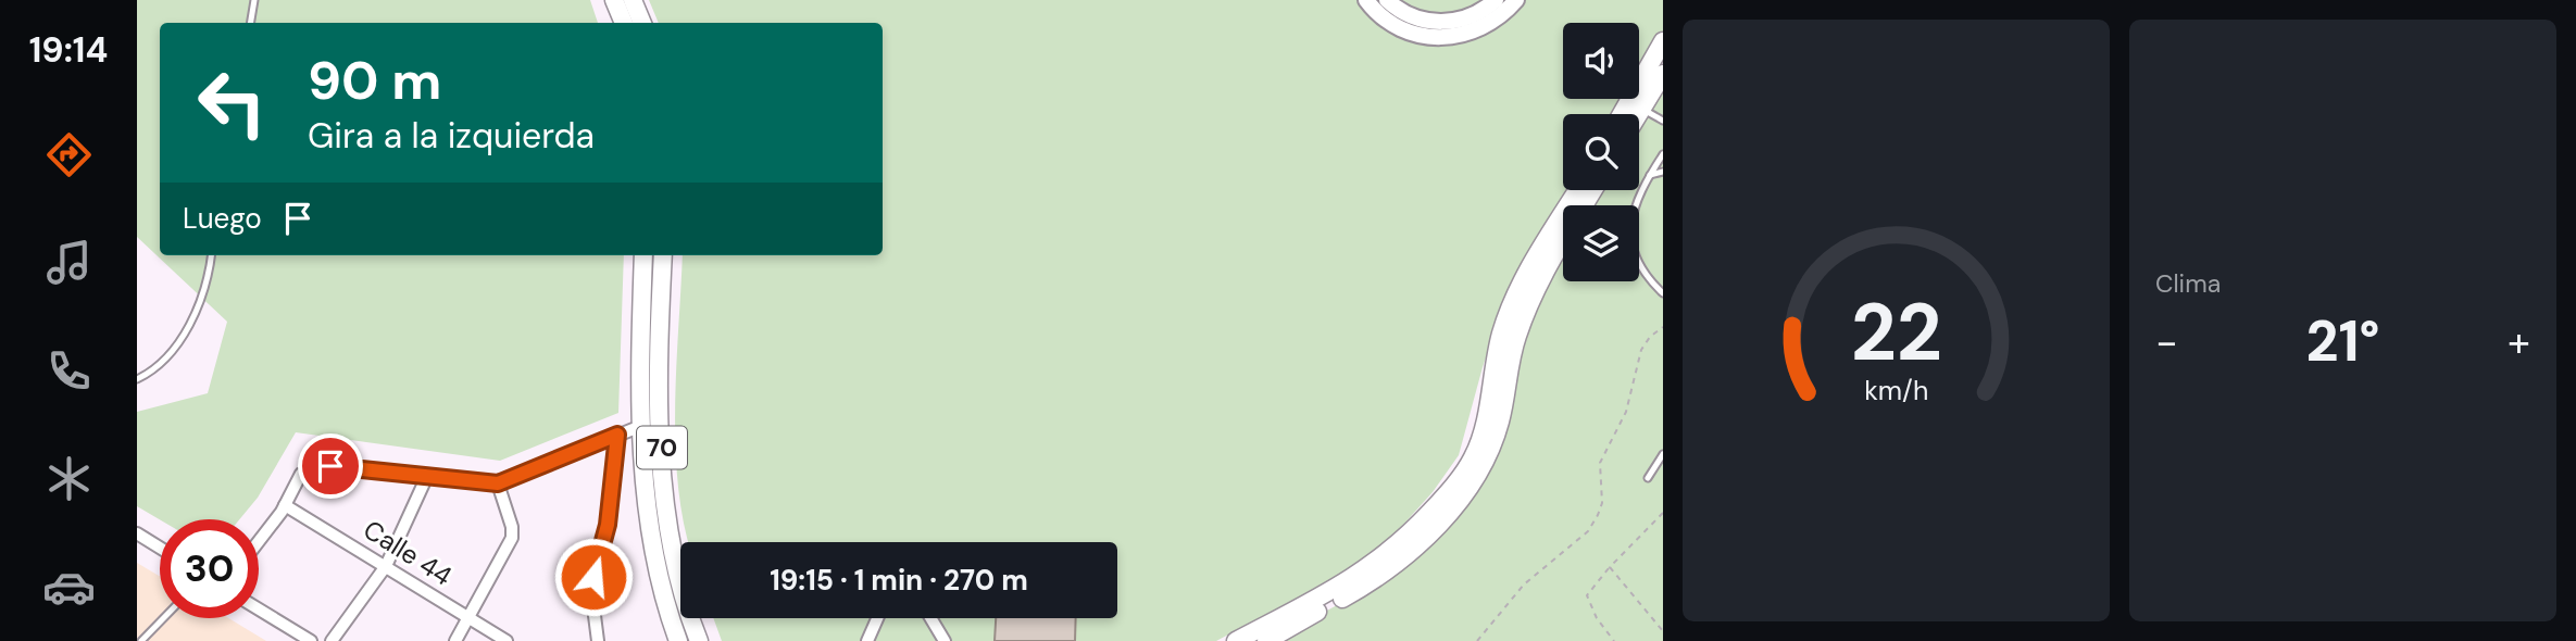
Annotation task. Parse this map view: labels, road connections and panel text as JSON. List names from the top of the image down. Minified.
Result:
{"streets":{"main road":["70"],"street":["Calle 44"]},"page":{"tabs":"19:14","tile":"Clima","turn":["90 m","Gira a la izquierda"],"then":"Luego","heat":["−","21°","+"],"limit":"30","trip":"19:15 · 1 min · 270 m","gauge":["22","km/h"]}}
